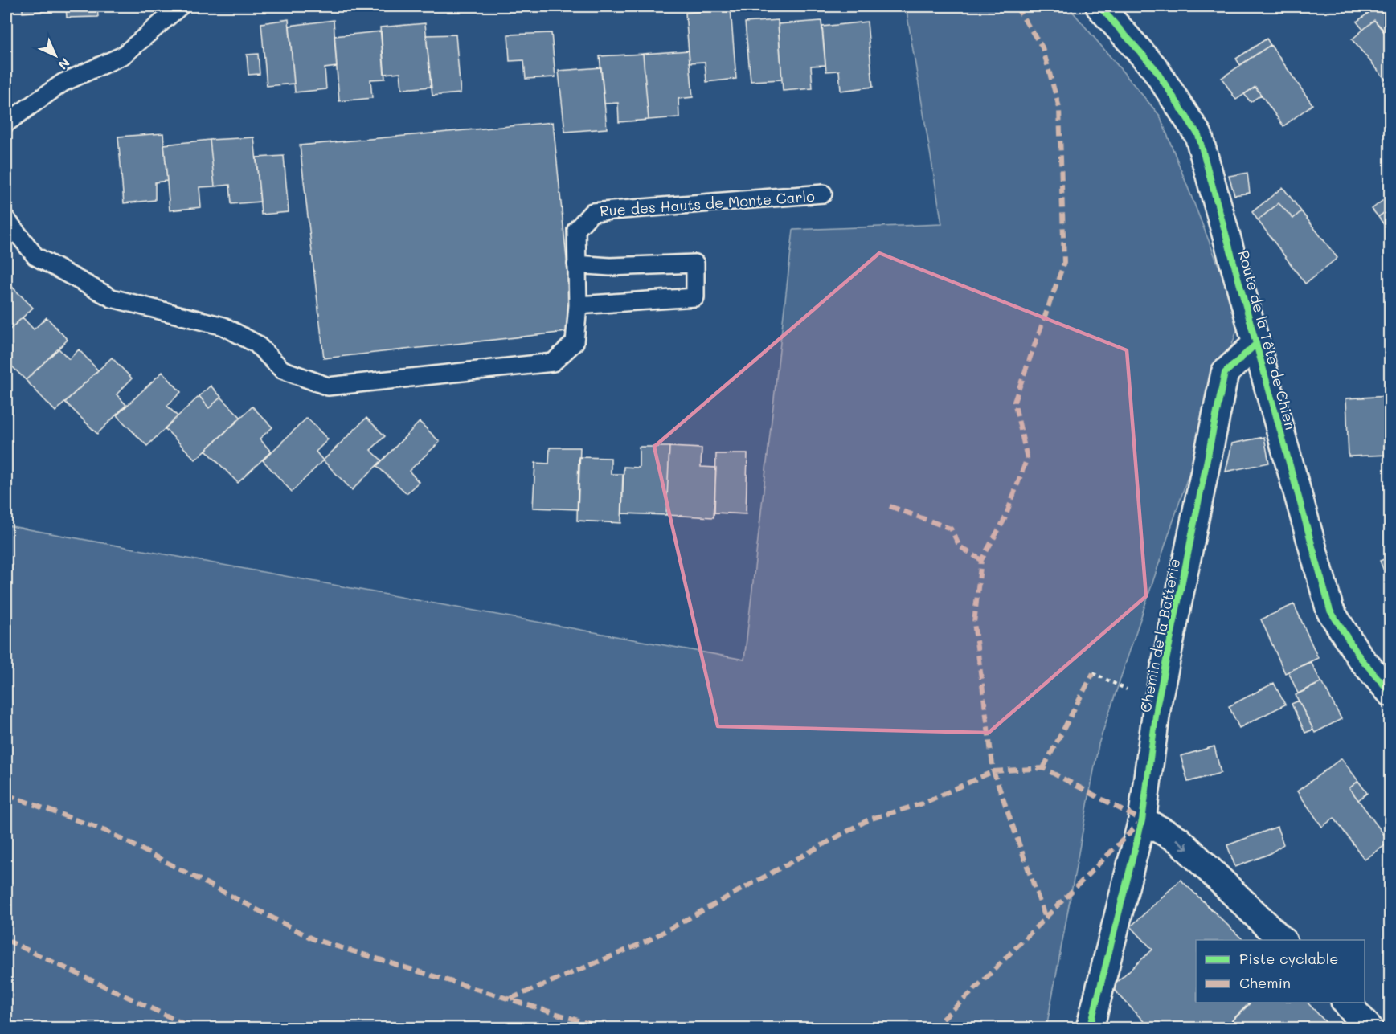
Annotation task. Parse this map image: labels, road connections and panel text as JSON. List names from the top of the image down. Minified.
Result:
{"streets":{"street":["Route de la Tête de Chien","Chemin de la Batterie"],"lane":["Rue des Hauts de Monte Carlo"]},"crossings":[["Route de la Tête de Chien","Chemin de la Batterie"]],"legend":["Piste cyclable","Chemin"],"north":"bottom right"}
